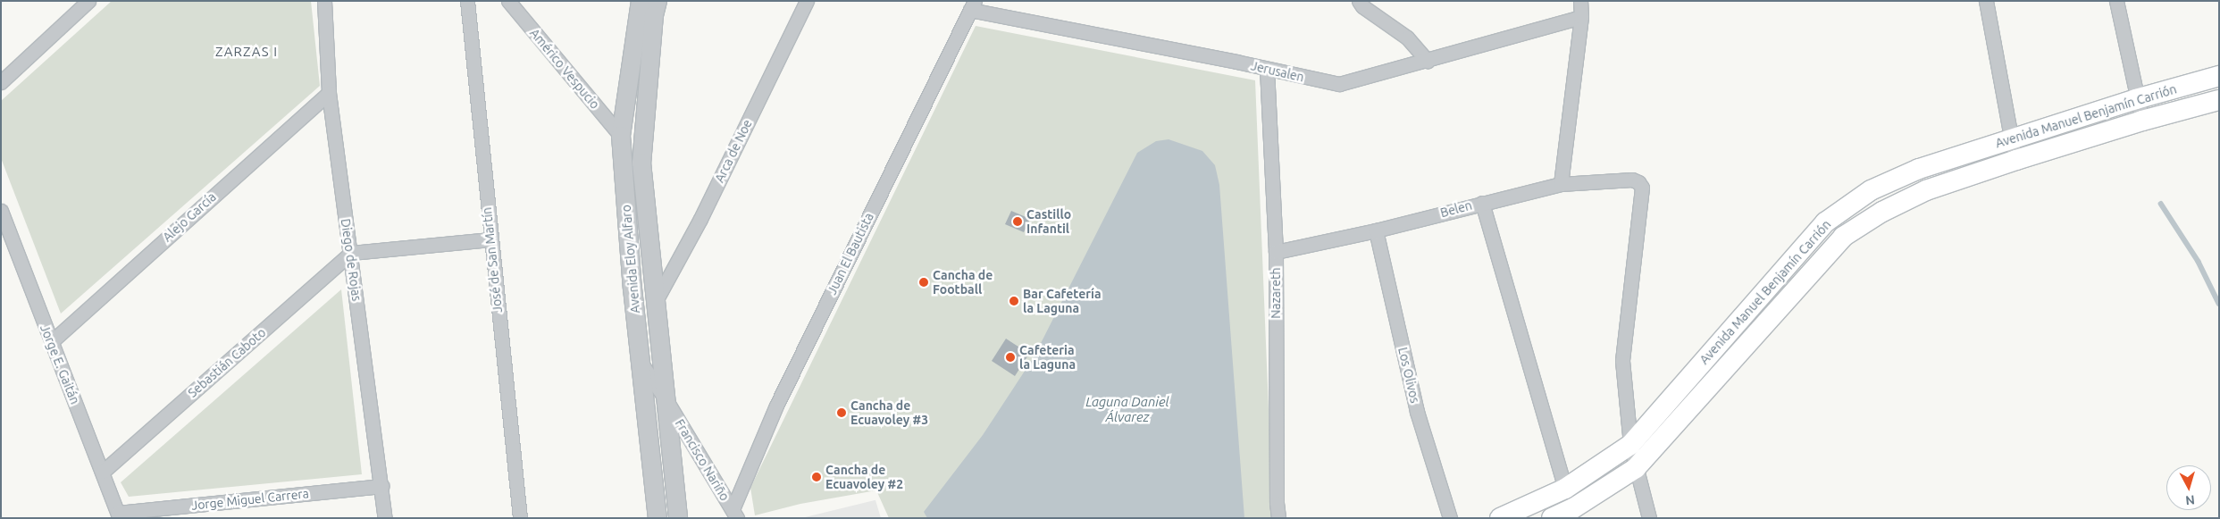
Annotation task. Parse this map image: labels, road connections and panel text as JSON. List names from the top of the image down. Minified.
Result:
{"streets":{"main road":["Avenida Manuel Benjamín Carrión"],"street":["Américo Vespucio","Jerusalen","Arca de Noe","Belen","Alejo García","Juan El Bautista","Avenida Eloy Alfaro","Diego de Rojas","José de San Martín","Nazareth","Sebastián Caboto","Jorge E. Gaitán","Los Olivos","Francisco Nariño","Jorge Miguel Carrera"]},"crossings":[["Américo Vespucio","Avenida Eloy Alfaro"],["Jerusalen","Juan El Bautista"],["Jerusalen","Nazareth"],["Avenida Manuel Benjamín Carrión","Belen"],["Arca de Noe","Avenida Eloy Alfaro"],["Belen","Nazareth"],["Belen","Los Olivos"],["Alejo García","Diego de Rojas"],["Alejo García","Jorge E. Gaitán"],["Juan El Bautista","Francisco Nariño"],["Avenida Eloy Alfaro","Francisco Nariño"],["Diego de Rojas","Sebastián Caboto"],["Diego de Rojas","Jorge Miguel Carrera"],["Sebastián Caboto","Jorge E. Gaitán"],["Jorge E. Gaitán","Jorge Miguel Carrera"]],"districts":["ZARZAS I"],"water":["Laguna Daniel Álvarez"],"places":["Castillo Infantil","Cancha de Football","Bar Cafetería la Laguna","Cafeteria la Laguna","Cancha de Ecuavoley #3","Cancha de Ecuavoley #2"],"north":"bottom"}
